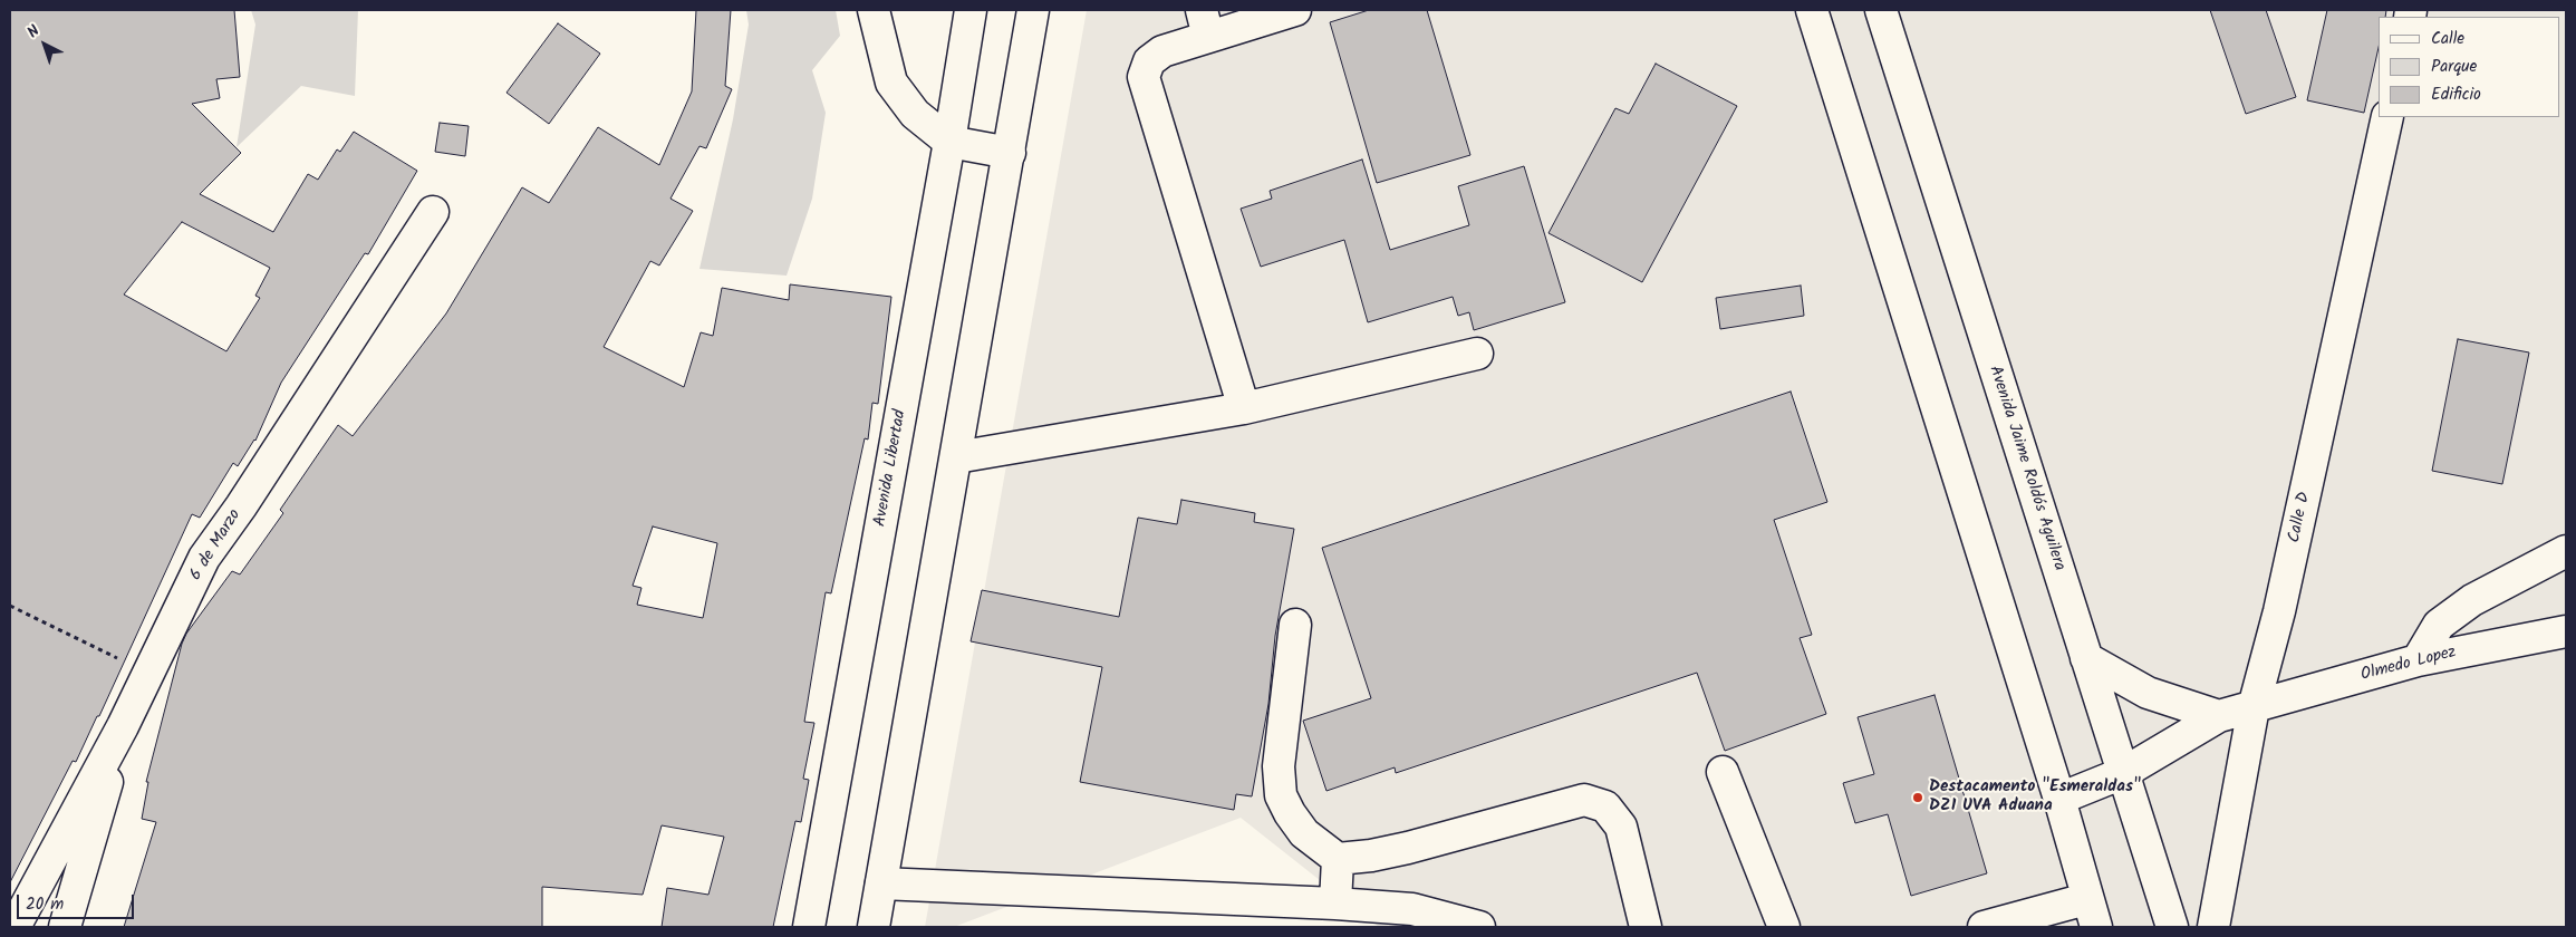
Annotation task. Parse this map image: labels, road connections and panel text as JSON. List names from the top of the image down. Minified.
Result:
{"streets":{"street":["Avenida Libertad","Avenida Jaime Roldós Aguilera","Calle D","6 de Marzo","Olmedo Lopez"]},"crossings":[["Calle D","Olmedo Lopez"]],"places":["Destacamento \"Esmeraldas\" DZ1 UVA Aduana"],"legend":["Calle","Parque","Edificio"],"scale_bar":"20 m","north":"top left"}
